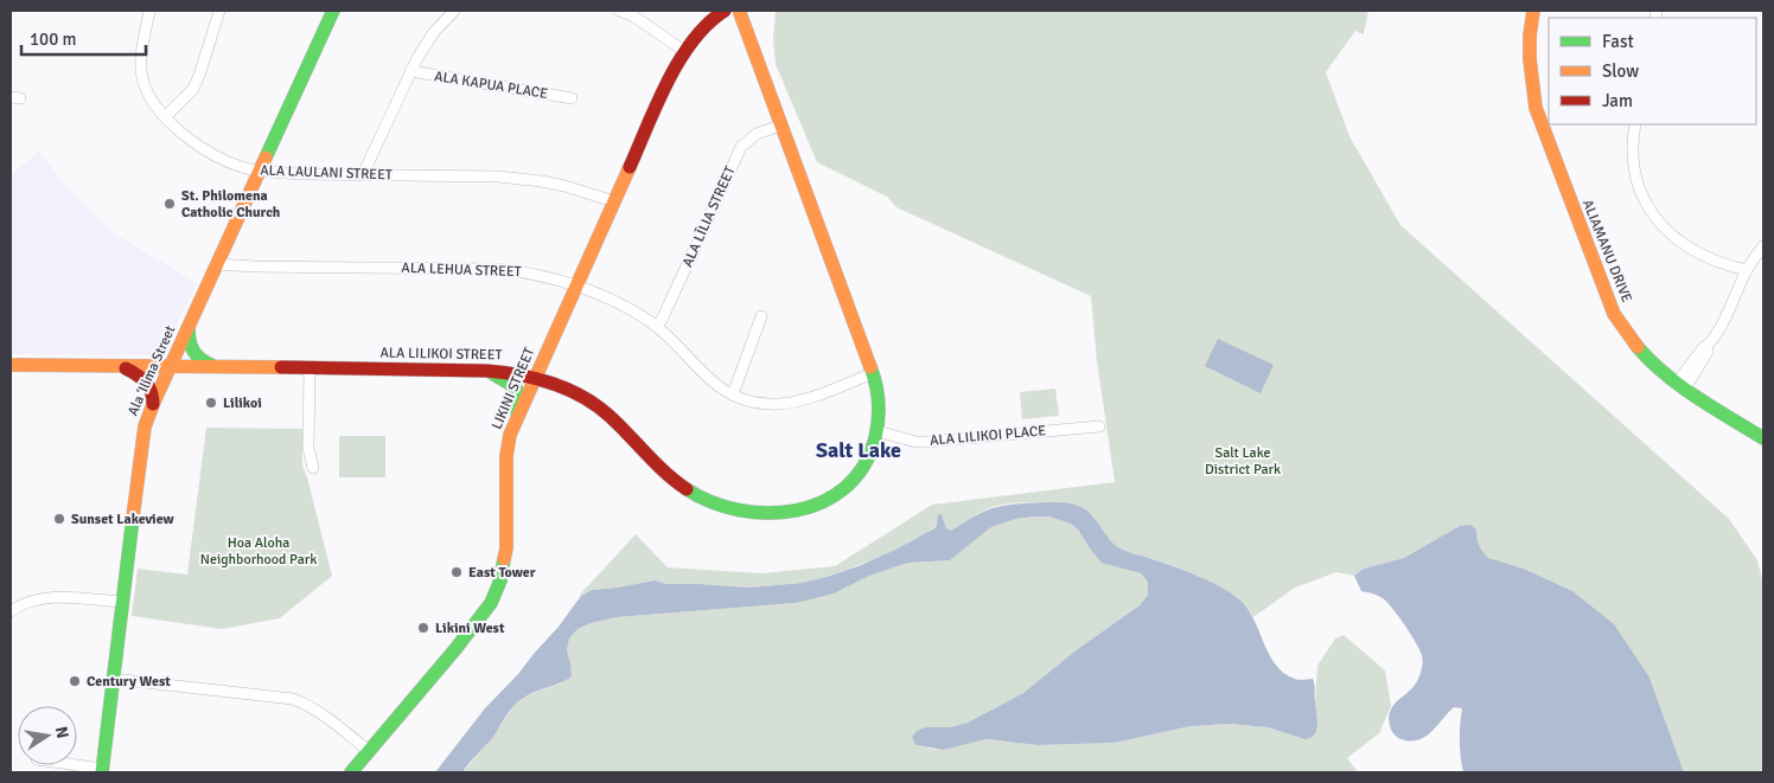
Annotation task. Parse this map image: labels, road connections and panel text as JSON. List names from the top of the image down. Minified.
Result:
{"streets":{"street":["ALA KAPUA PLACE","ALA LAULANI STREET","ALA LĪLIA STREET","ALIAMANU DRIVE","ALA LEHUA STREET","ALA LILIKOI STREET","Ala ʻIlima Street","LIKINI STREET","ALA LILIKOI PLACE"]},"crossings":[["ALA LAULANI STREET","Ala ʻIlima Street"],["ALA LAULANI STREET","LIKINI STREET"],["ALA LĪLIA STREET","ALA LEHUA STREET"],["ALA LĪLIA STREET","ALA LILIKOI STREET"],["ALA LEHUA STREET","ALA LILIKOI STREET"],["ALA LEHUA STREET","Ala ʻIlima Street"],["ALA LEHUA STREET","LIKINI STREET"],["ALA LILIKOI STREET","Ala ʻIlima Street"],["ALA LILIKOI STREET","LIKINI STREET"],["ALA LILIKOI STREET","ALA LILIKOI PLACE"]],"districts":["Salt Lake"],"parks":["Salt Lake District Park","Hoa Aloha Neighborhood Park"],"places":["St. Philomena Catholic Church","Lilikoi","Sunset Lakeview","East Tower","Likini West","Century West"],"legend":["Fast","Slow","Jam"],"scale_bar":"100 m","north":"right"}
